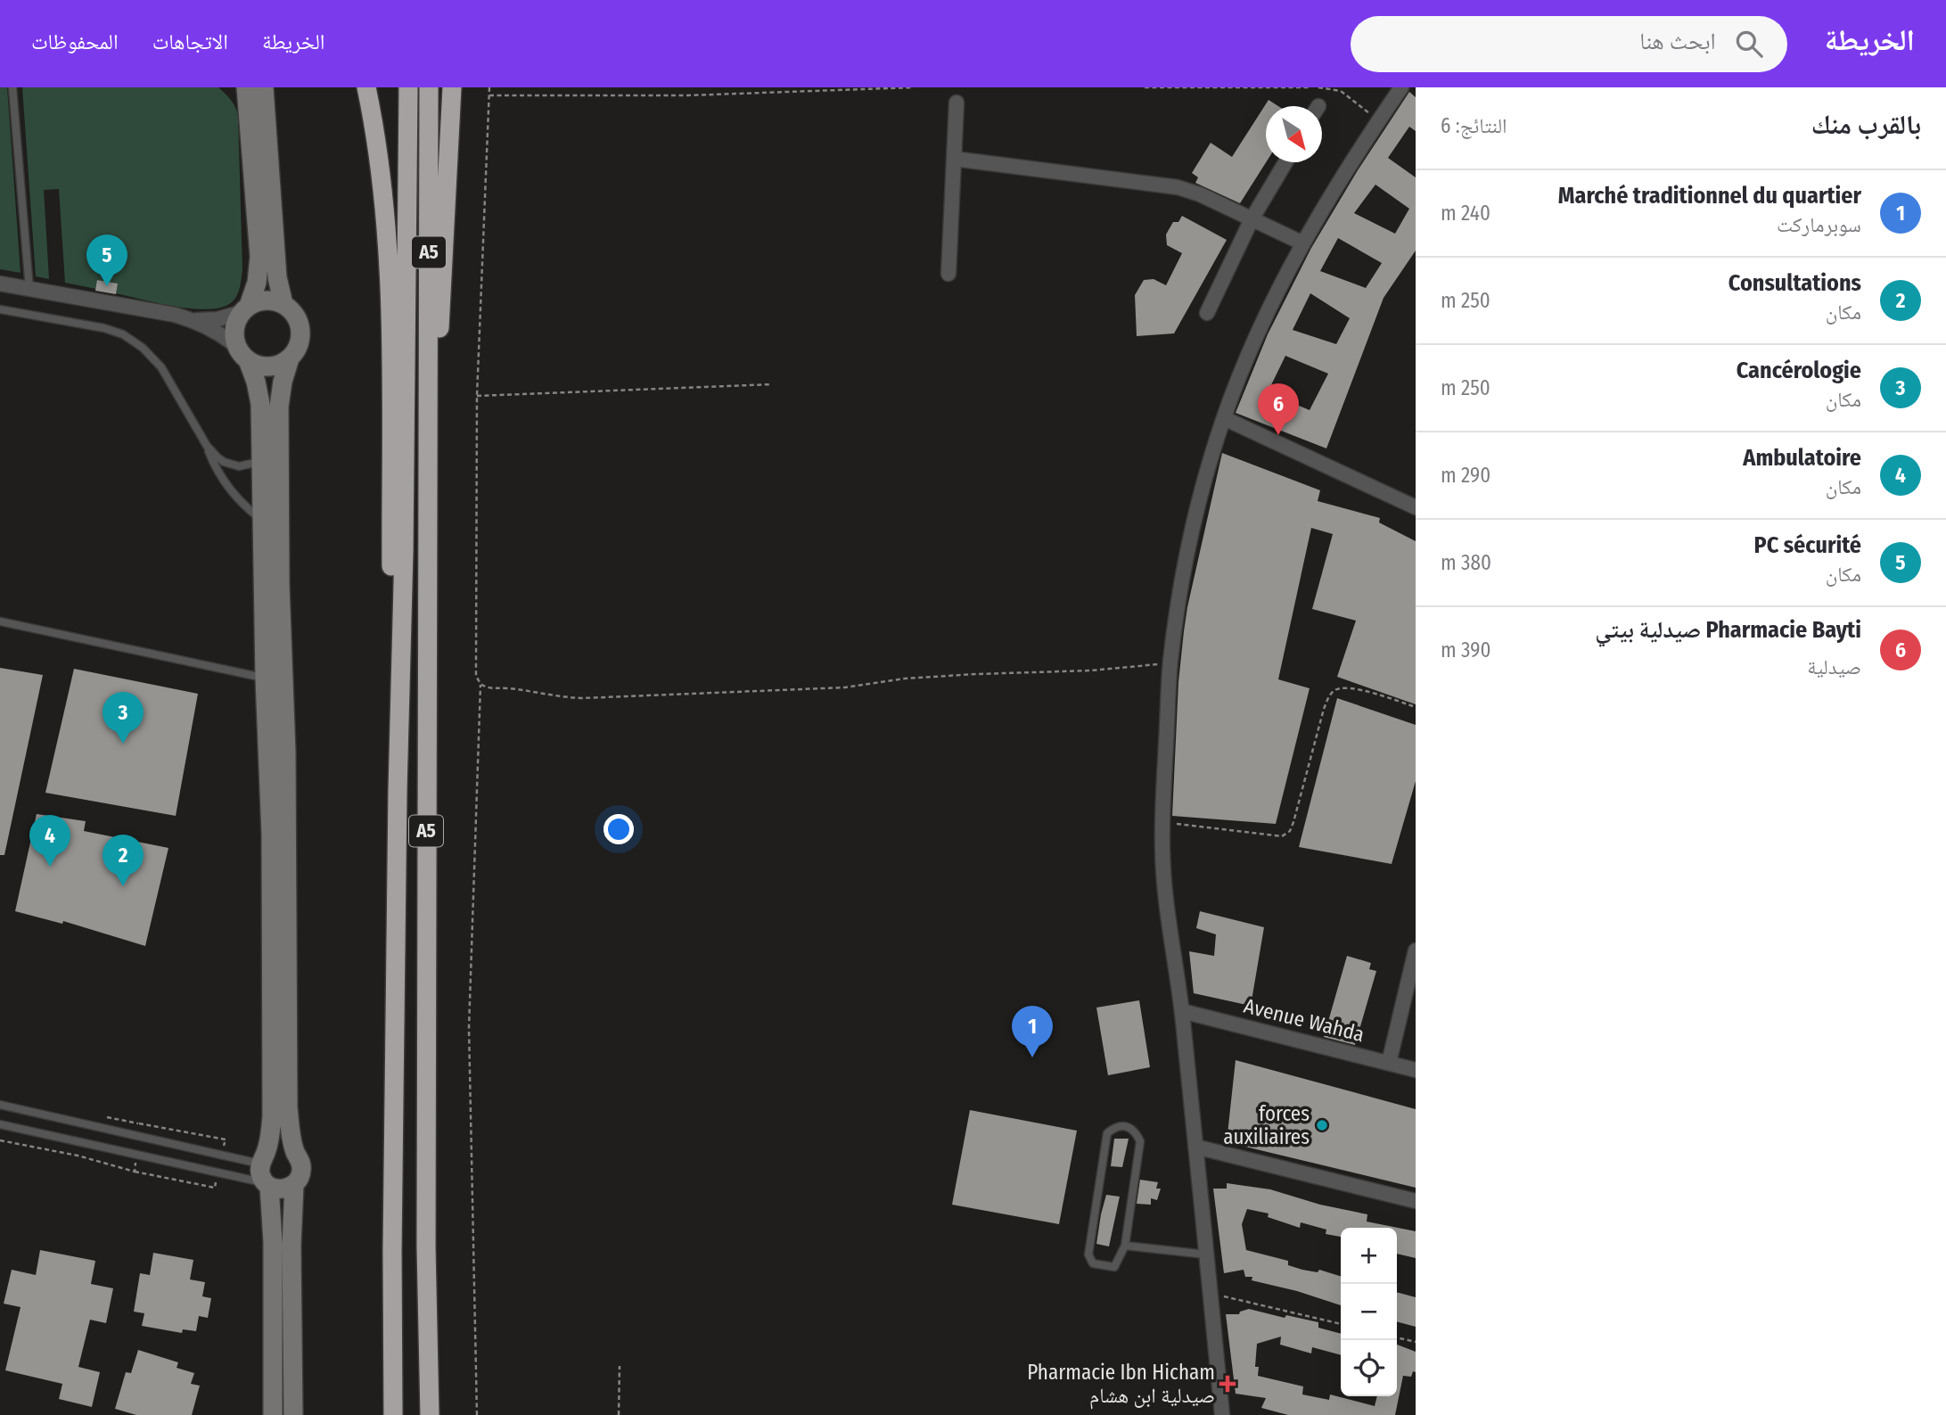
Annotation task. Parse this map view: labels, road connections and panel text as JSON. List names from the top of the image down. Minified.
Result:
{"streets":{"highway":["A5"],"street":["Avenue Wahda"]},"places":{"other":["forces auxiliaires"],"health":["Pharmacie Ibn Hicham صيدلية ابن هشام"]},"north":"bottom right","page":{"header":"الخريطة","search":"ابحث هنا","nav":["الخريطة","الاتجاهات","المحفوظات"],"heading":["بالقرب منك","النتائج: 6"],"list":[{"mark":"1","name":"Marché traditionnel du quartier","note":"سوبرماركت","value":"240 m"},{"mark":"2","name":"Consultations","note":"مكان","value":"250 m"},{"mark":"3","name":"Cancérologie","note":"مكان","value":"250 m"},{"mark":"4","name":"Ambulatoire","note":"مكان","value":"290 m"},{"mark":"5","name":"PC sécurité","note":"مكان","value":"380 m"},{"mark":"6","name":"Pharmacie Bayti صيدلية بيتي","note":"صيدلية","value":"390 m"}],"pins":["5","6","3","4","2","1"],"map_buttons":["+","−"]}}
